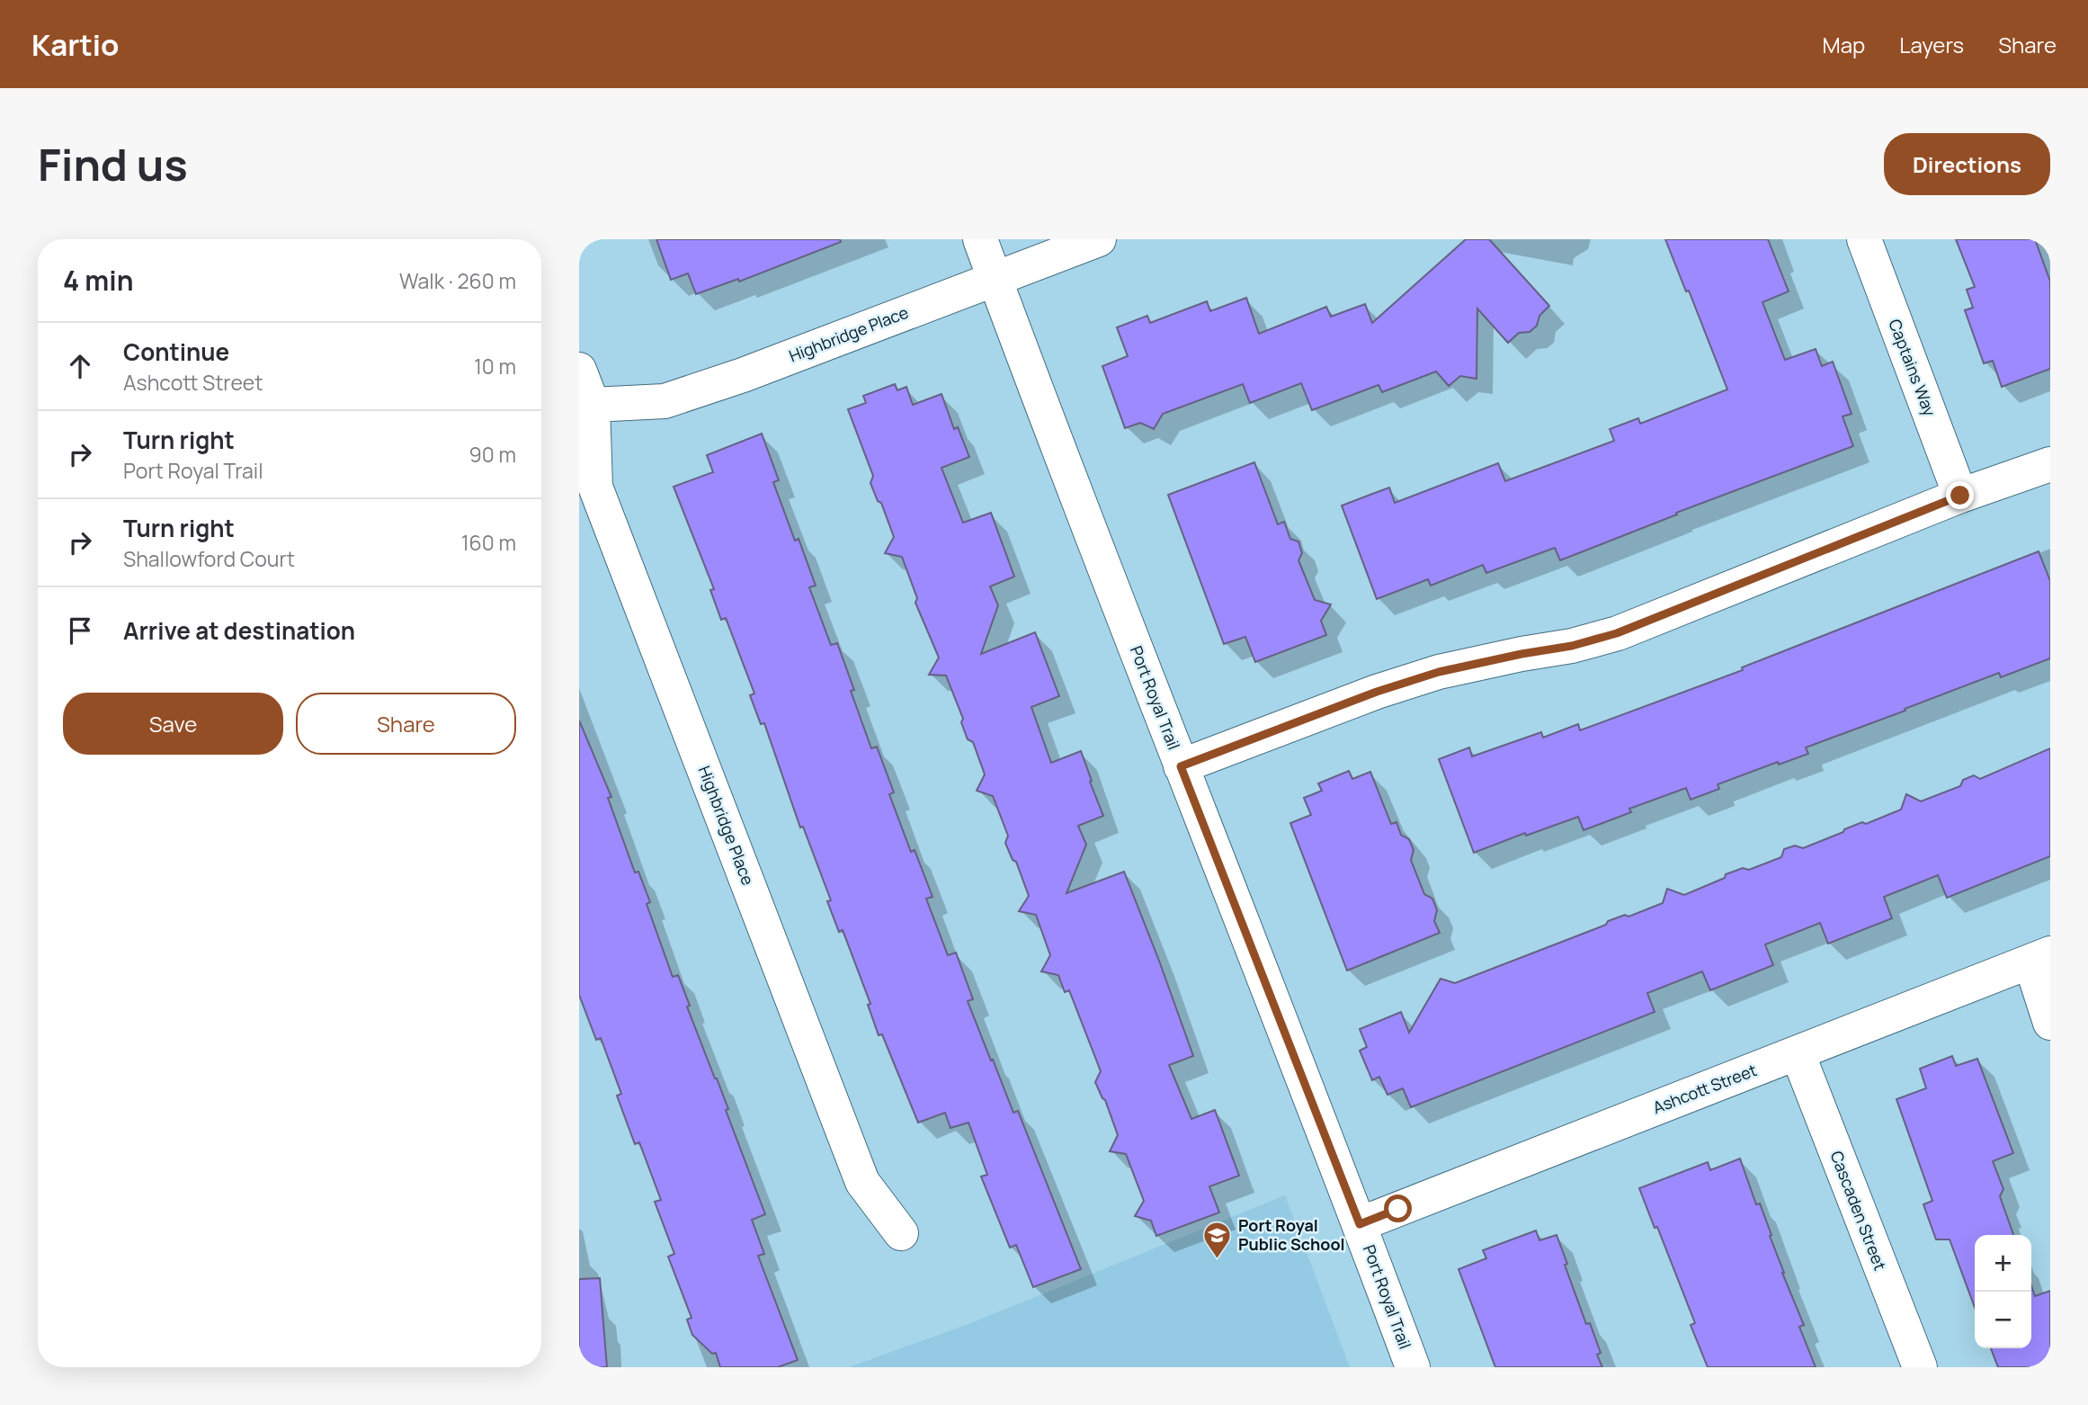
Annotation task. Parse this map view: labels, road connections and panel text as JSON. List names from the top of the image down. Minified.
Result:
{"streets":{"street":["Highbridge Place","Captains Way","Port Royal Trail","Ashcott Street","Cascaden Street"]},"crossings":[["Highbridge Place","Port Royal Trail"],["Port Royal Trail","Ashcott Street"],["Ashcott Street","Cascaden Street"]],"places":{"school or university":["Port Royal Public School"]},"page":{"header":"Kartio","nav":["Map","Layers","Share"],"buttons":["Directions",["Save","Share"]],"title":"Find us","heading":["4 min","Walk · 260 m"],"list":[["Continue","Ashcott Street","10 m"],["Turn right","Port Royal Trail","90 m"],["Turn right","Shallowford Court","160 m"],"Arrive at destination"],"map_buttons":["+","−"]}}
